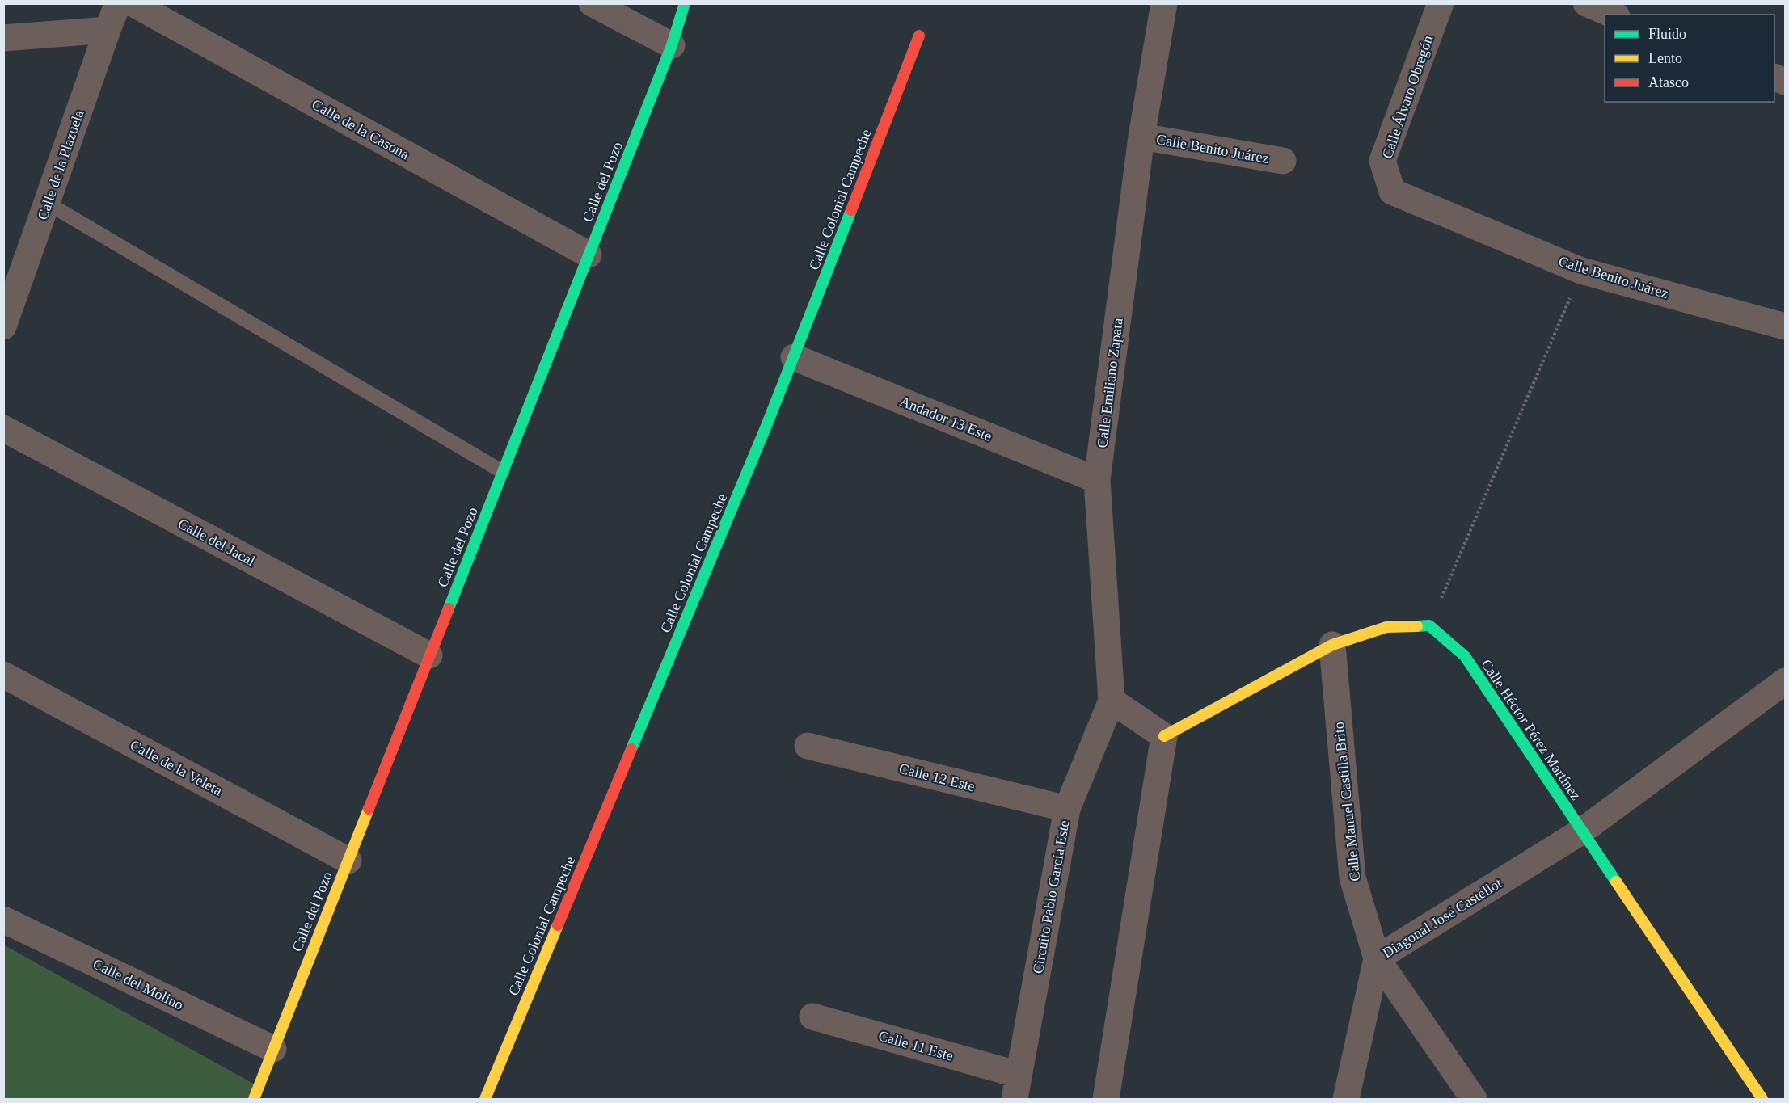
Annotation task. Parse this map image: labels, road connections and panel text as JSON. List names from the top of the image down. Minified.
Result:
{"streets":{"street":["Calle Álvaro Obregón","Calle de la Casona","Calle Benito Juárez","Calle de la Plazuela","Calle del Pozo","Calle Colonial Campeche","Calle Emiliano Zapata","Andador 13 Este","Calle del Jacal","Calle Héctor Pérez Martínez","Calle de la Veleta","Calle 12 Este","Calle Manuel Castilla Brito","Circuito Pablo García Este","Diagonal José Castellot","Calle del Molino","Calle 11 Este"]},"crossings":[["Calle Álvaro Obregón","Calle Benito Juárez"],["Calle de la Casona","Calle del Pozo"],["Calle Benito Juárez","Calle Emiliano Zapata"],["Calle del Pozo","Calle del Jacal"],["Calle del Pozo","Calle de la Veleta"],["Calle del Pozo","Calle del Molino"],["Calle Colonial Campeche","Andador 13 Este"],["Calle Emiliano Zapata","Andador 13 Este"],["Calle Emiliano Zapata","Circuito Pablo García Este"],["Calle Héctor Pérez Martínez","Diagonal José Castellot"],["Calle 12 Este","Circuito Pablo García Este"],["Calle Manuel Castilla Brito","Diagonal José Castellot"],["Circuito Pablo García Este","Calle 11 Este"]],"legend":["Fluido","Lento","Atasco"]}
